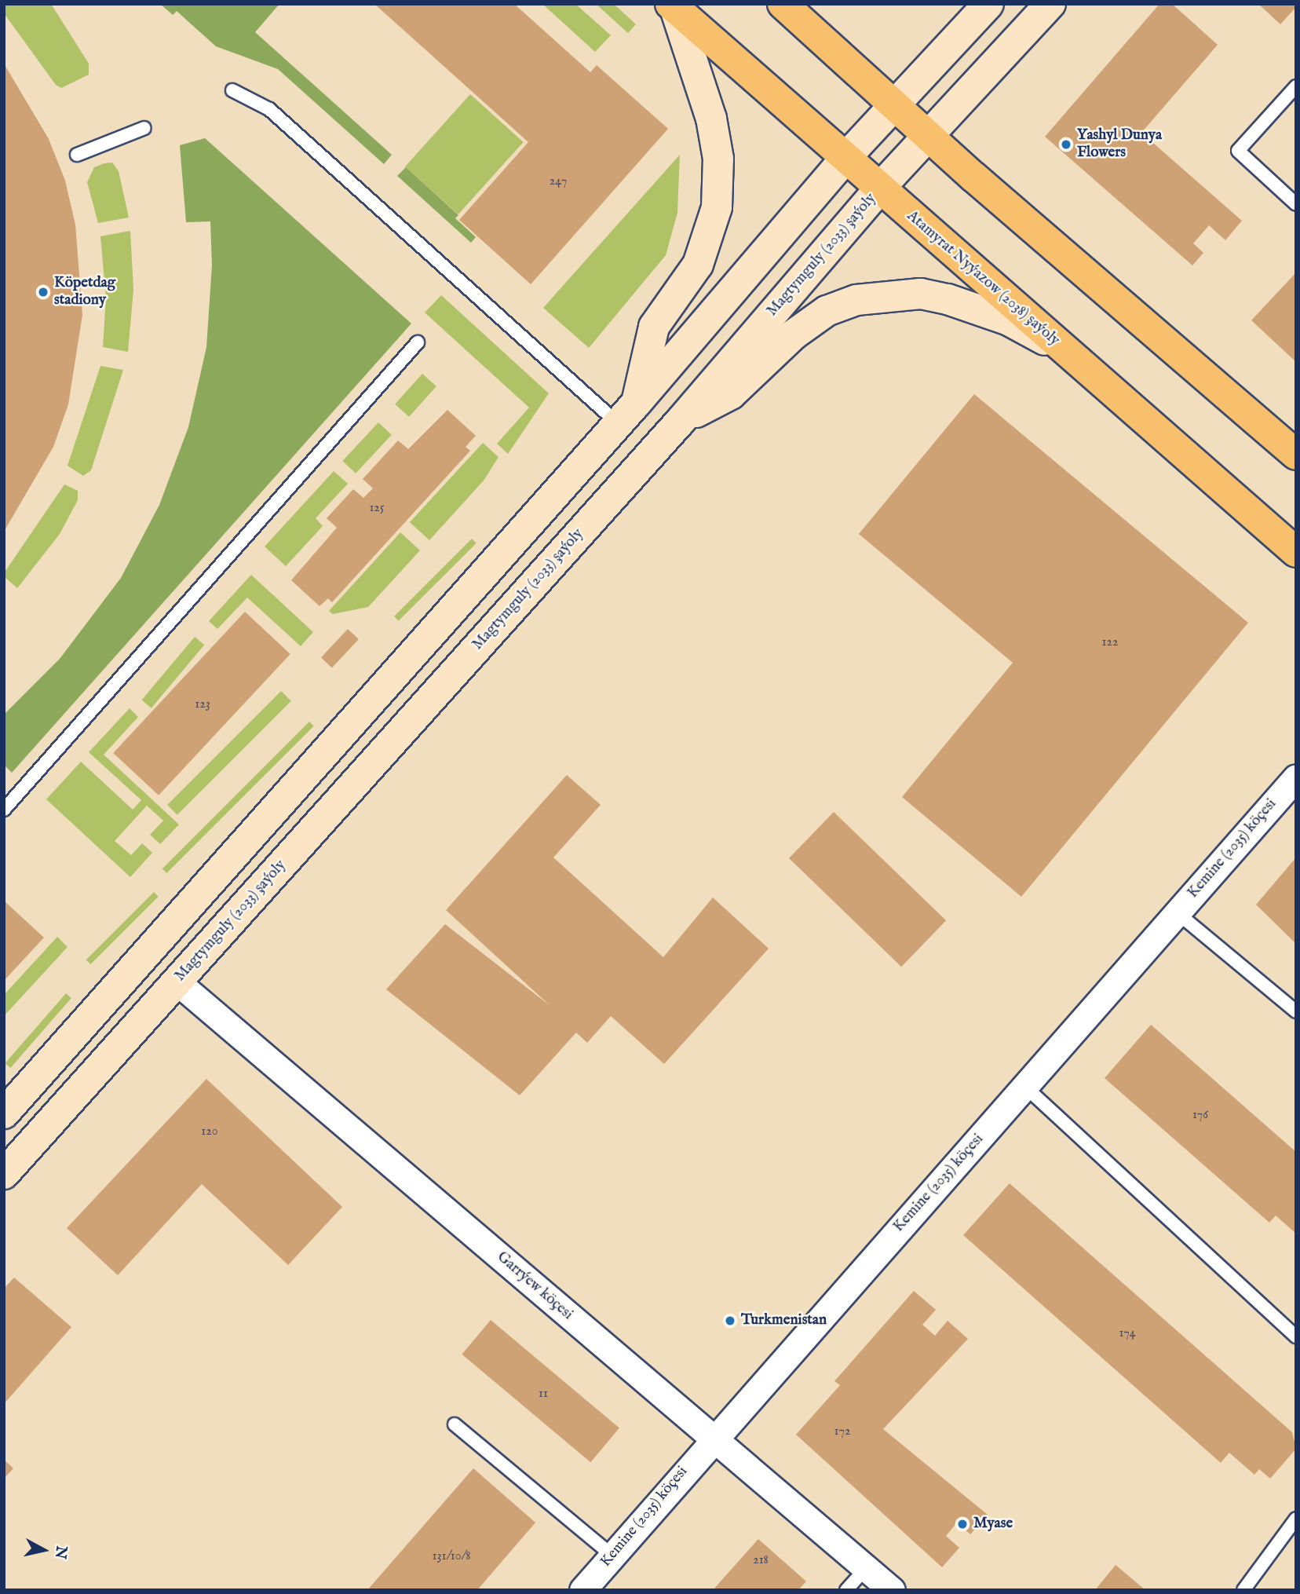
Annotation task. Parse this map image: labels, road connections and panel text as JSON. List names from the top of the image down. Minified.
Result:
{"streets":{"main road":["Magtymguly (2033) şaýoly","Atamyrat Nyýazow (2038) şaýoly"],"street":["Kemine (2035) köçesi","Garrýew köçesi"]},"crossings":[["Magtymguly (2033) şaýoly","Atamyrat Nyýazow (2038) şaýoly"],["Magtymguly (2033) şaýoly","Garrýew köçesi"],["Kemine (2035) köçesi","Garrýew köçesi"]],"places":["Yashyl Dunya Flowers","Köpetdag stadiony","Turkmenistan","Myase"],"house_numbers":["247","125","122","123","176","120","174","11","172","131/10/8","218"],"north":"right"}
